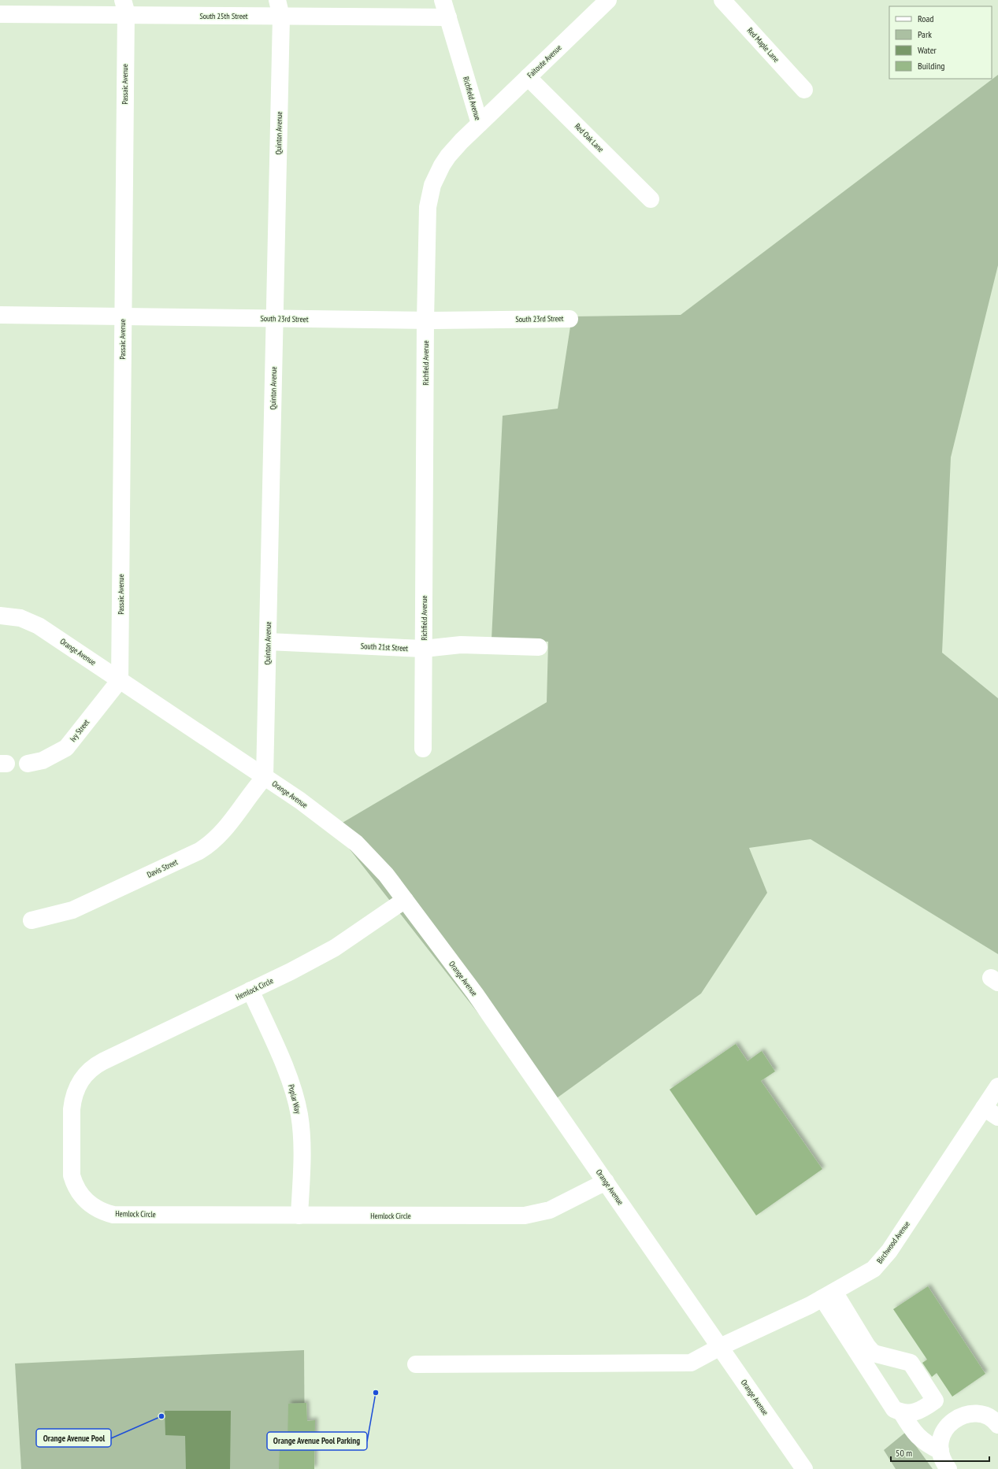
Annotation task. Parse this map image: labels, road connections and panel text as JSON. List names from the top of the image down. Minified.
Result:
{"streets":{"street":["South 25th Street","Red Maple Lane","Faitoute Avenue","Passaic Avenue","Richfield Avenue","Quinton Avenue","Red Oak Lane","South 23rd Street","South 21st Street","Orange Avenue","Ivy Street","Davis Street","Hemlock Circle","Poplar Way","Birchwood Avenue"]},"crossings":[["South 25th Street","Passaic Avenue"],["South 25th Street","Richfield Avenue"],["South 25th Street","Quinton Avenue"],["Faitoute Avenue","Richfield Avenue"],["Faitoute Avenue","Red Oak Lane"],["Passaic Avenue","South 23rd Street"],["Passaic Avenue","Orange Avenue"],["Passaic Avenue","Ivy Street"],["Richfield Avenue","South 23rd Street"],["Richfield Avenue","South 21st Street"],["Quinton Avenue","South 23rd Street"],["Quinton Avenue","South 21st Street"],["Quinton Avenue","Orange Avenue"],["Quinton Avenue","Davis Street"],["Orange Avenue","Ivy Street"],["Orange Avenue","Davis Street"],["Orange Avenue","Hemlock Circle"],["Orange Avenue","Birchwood Avenue"],["Hemlock Circle","Poplar Way"]],"places":["Orange Avenue Pool Parking","Orange Avenue Pool"],"legend":["Road","Park","Water","Building"],"scale_bar":"50 m"}
